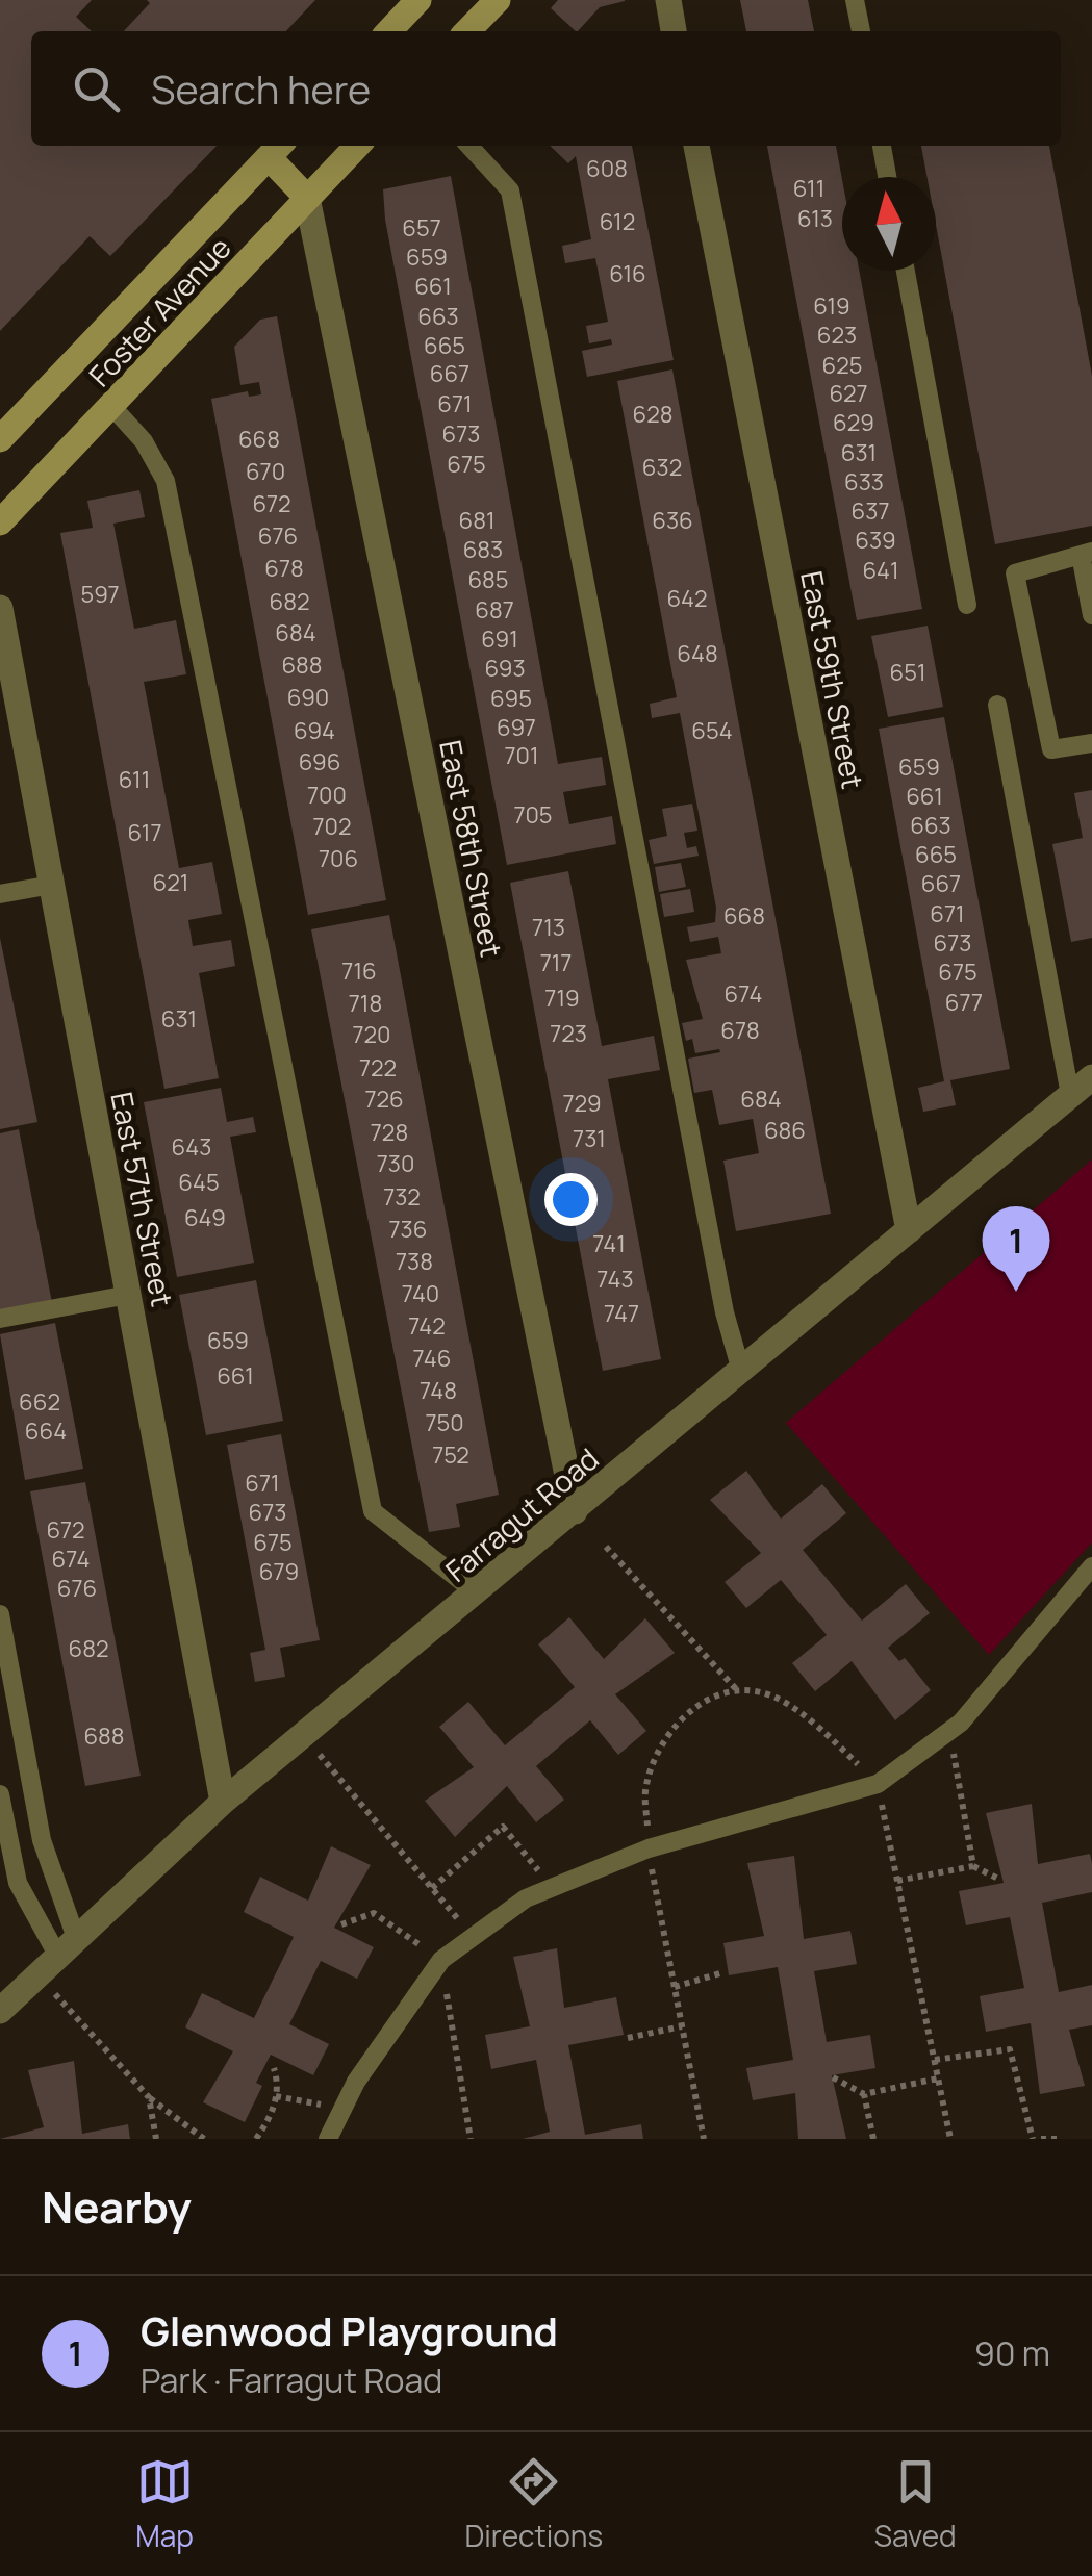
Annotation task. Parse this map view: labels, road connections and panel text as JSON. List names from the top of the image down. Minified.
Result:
{"streets":{"main road":["Foster Avenue"],"street":["East 59th Street","East 58th Street","East 57th Street","Farragut Road"]},"crossings":[["Foster Avenue","East 58th Street"],["East 59th Street","Farragut Road"],["East 58th Street","Farragut Road"],["East 57th Street","Farragut Road"]],"house_numbers":["608","611","613","612","657","659","616","661","619","663","623","665","625","667","627","671","628","629","673","668","631","675","632","670","633","672","637","681","636","676","639","683","678","641","685","597","642","682","687","684","691","648","688","693","651","690","695","697","694","654","701","696","659","611","700","661","705","663","702","617","665","706","621","667","671","668","713","673","717","716","675","674","719","677","718","631","678","723","720","722","726","684","729","686","728","731","643","730","645","732","649","736","741","738","743","740","747","742","659","746","661","748","662","750","664","752","671","673","672","675","674","679","676","682","688"],"north":"top","page":{"search":"Search here","pins":"1","heading":"Nearby","list":[{"mark":"1","name":"Glenwood Playground","note":"Park · Farragut Road","value":"90 m"}],"nav":["Map","Directions","Saved"]}}
